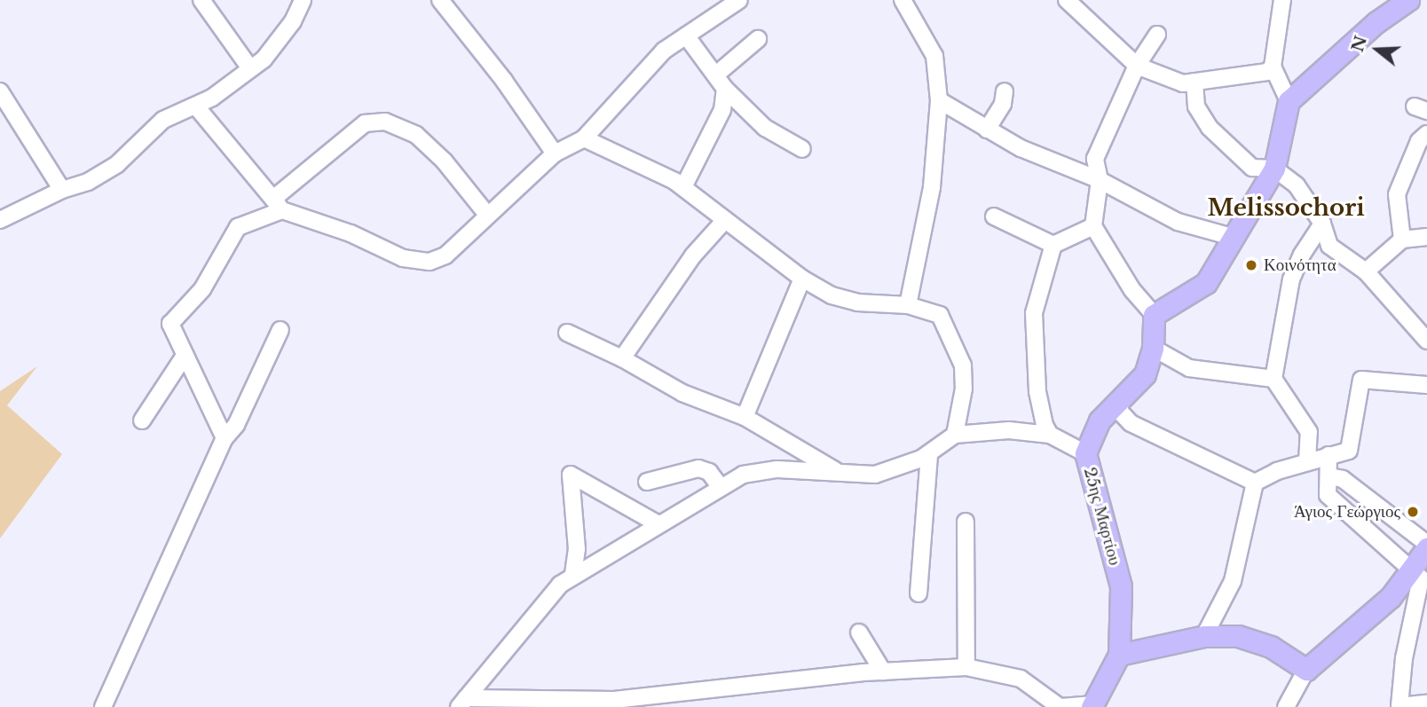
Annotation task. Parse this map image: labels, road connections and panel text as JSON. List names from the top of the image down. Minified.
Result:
{"streets":{"main road":["25ης Μαρτίου"]},"districts":["Melissochori"],"places":["Κοινότητα","Άγιος Γεώργιος"],"north":"left"}
